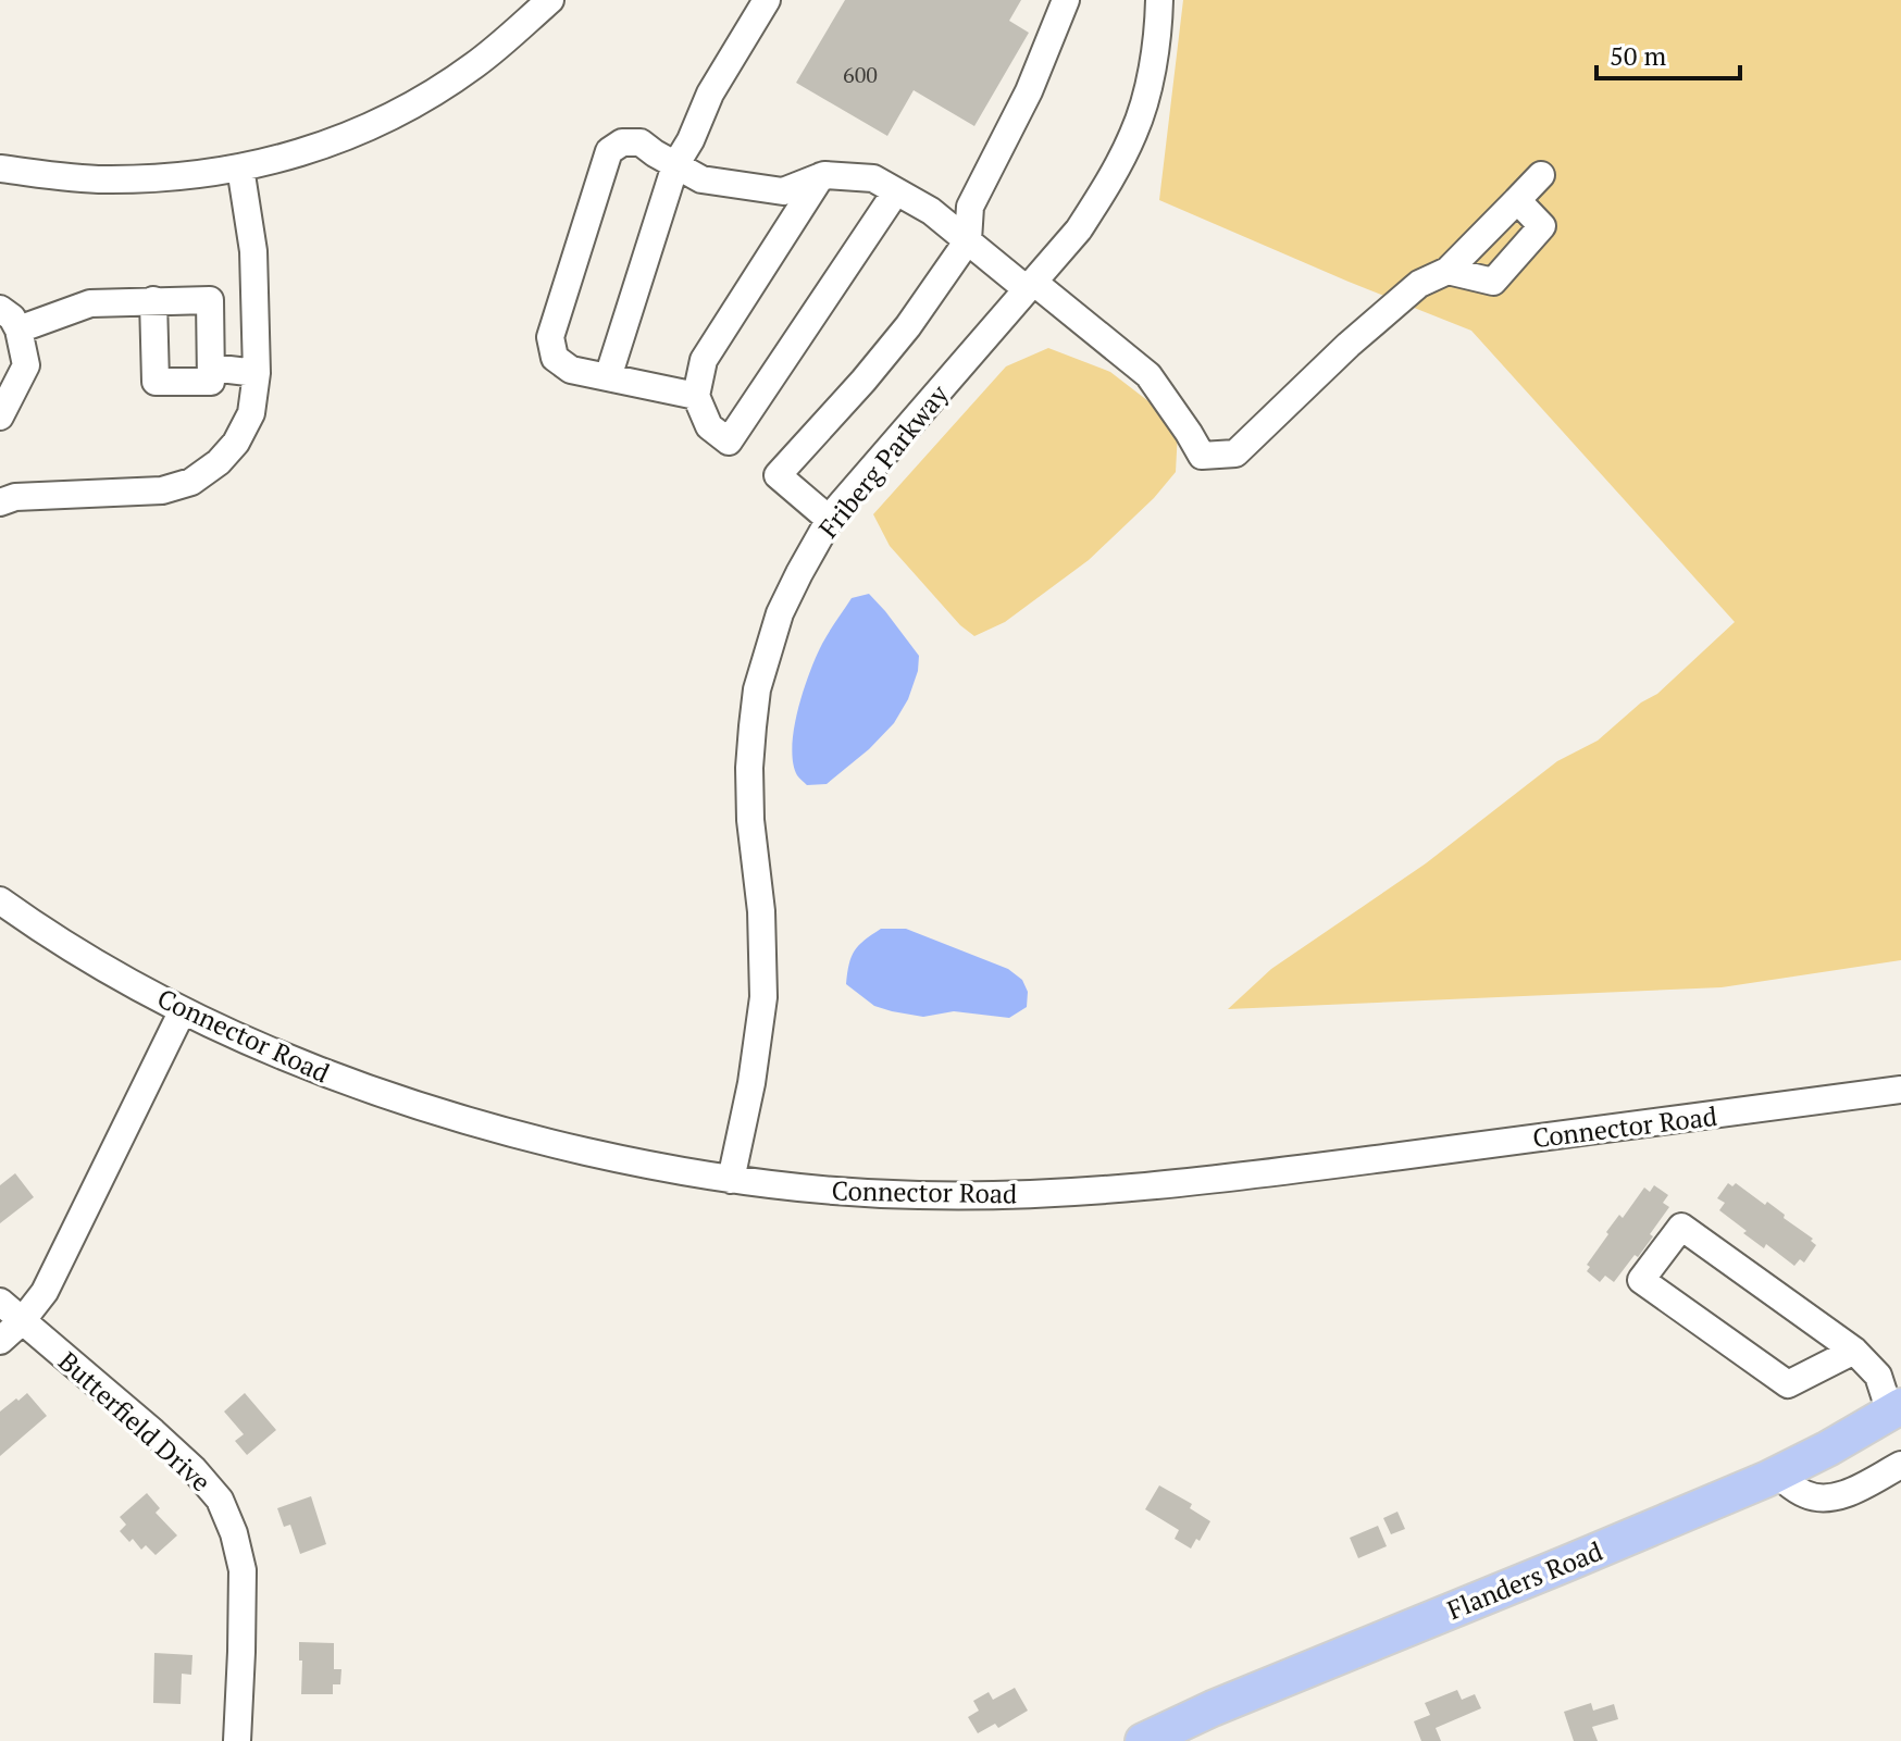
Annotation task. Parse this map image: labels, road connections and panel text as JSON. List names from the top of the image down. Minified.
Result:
{"streets":{"main road":["Flanders Road"],"street":["Friberg Parkway","Connector Road","Butterfield Drive"]},"crossings":[["Friberg Parkway","Connector Road"]],"house_numbers":["600"],"scale_bar":"50 m"}
